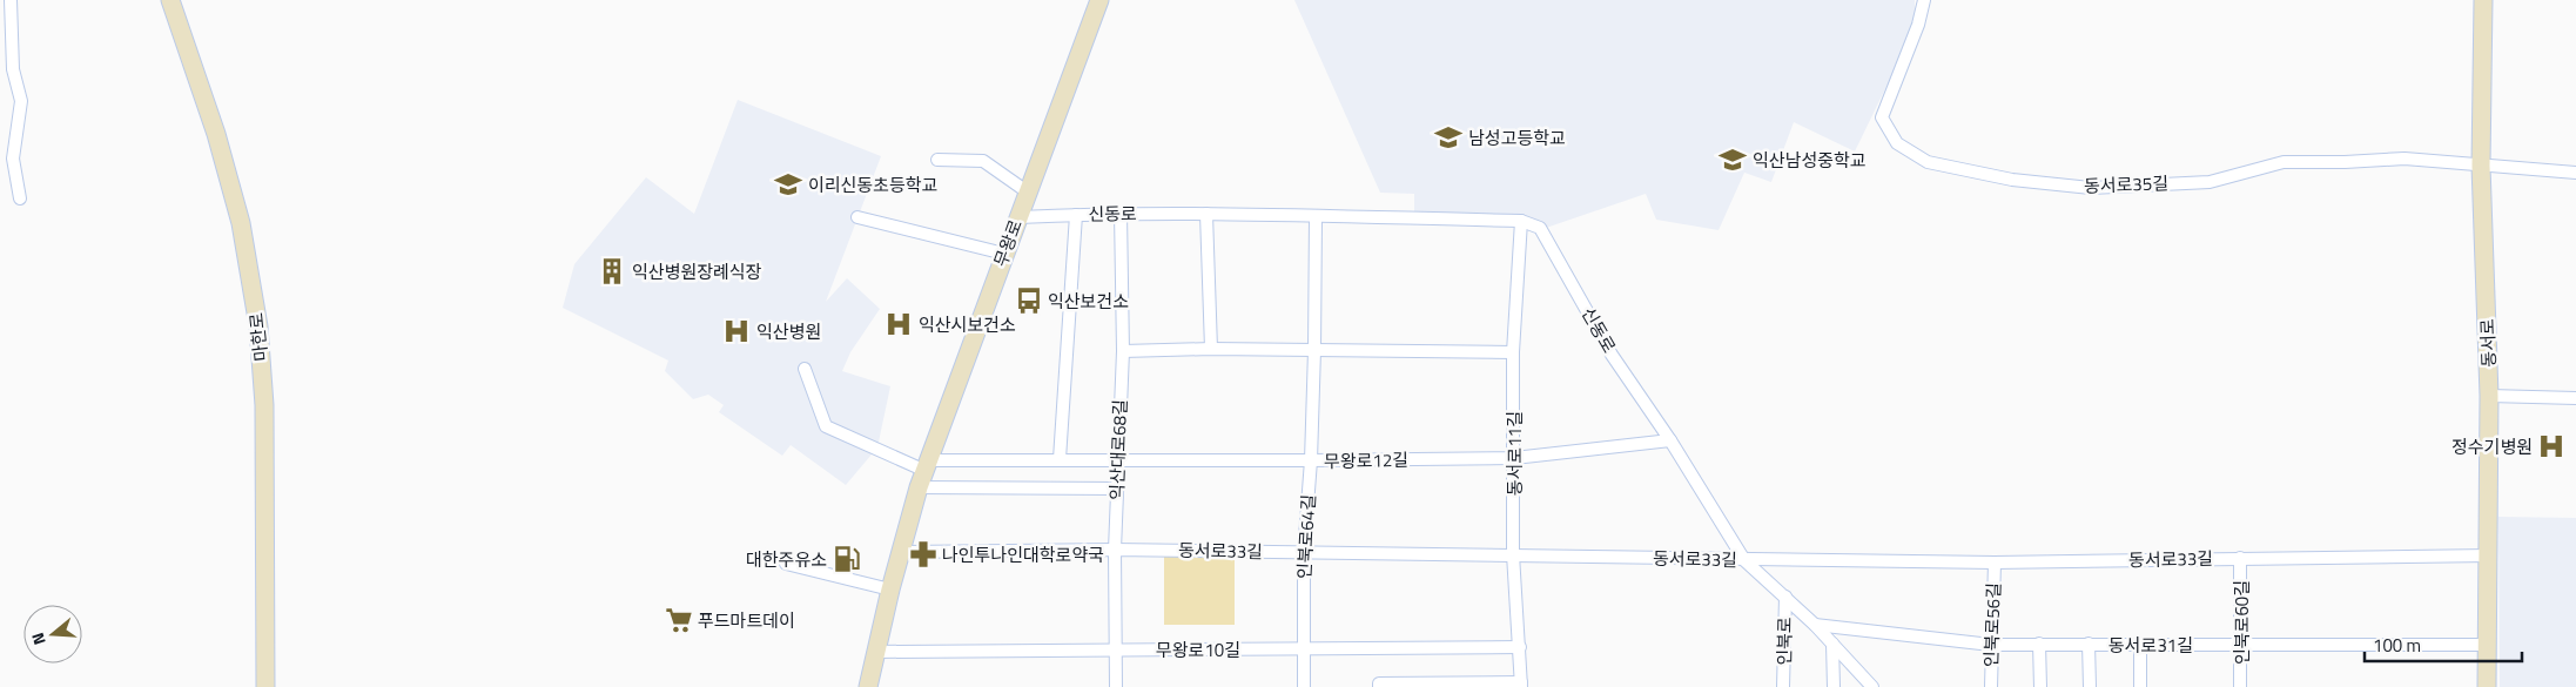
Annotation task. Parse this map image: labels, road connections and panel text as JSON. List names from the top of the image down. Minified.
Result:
{"streets":{"street":["동서로35길","신동로","무왕로","마한로","동서로","익산대로68길","동서로11길","무왕로12길","인북로64길","동서로33길","인북로60길","인북로56길","인북로","동서로31길","무왕로10길"]},"crossings":[["동서로35길","동서로"],["신동로","무왕로"],["신동로","익산대로68길"],["신동로","동서로11길"],["신동로","무왕로12길"],["신동로","인북로64길"],["신동로","동서로33길"],["신동로","인북로"],["신동로","동서로31길"],["무왕로","무왕로12길"],["무왕로","동서로33길"],["무왕로","무왕로10길"],["동서로","동서로33길"],["동서로","동서로31길"],["익산대로68길","무왕로12길"],["익산대로68길","동서로33길"],["익산대로68길","무왕로10길"],["동서로11길","무왕로12길"],["동서로11길","동서로33길"],["동서로11길","무왕로10길"],["무왕로12길","인북로64길"],["인북로64길","동서로33길"],["인북로64길","무왕로10길"],["동서로33길","인북로60길"],["동서로33길","인북로56길"],["인북로60길","동서로31길"],["인북로56길","동서로31길"]],"places":{"school or university":["남성고등학교","익산남성중학교","이리신동초등학교"],"building":["익산병원장례식장"],"bus stop":["익산보건소"],"hospital":["익산시보건소","익산병원","정수기병원"],"pharmacy":["나인투나인대학로약국"],"fuel station":["대한주유소"],"supermarket":["푸드마트데이"]},"scale_bar":"100 m","north":"left"}
